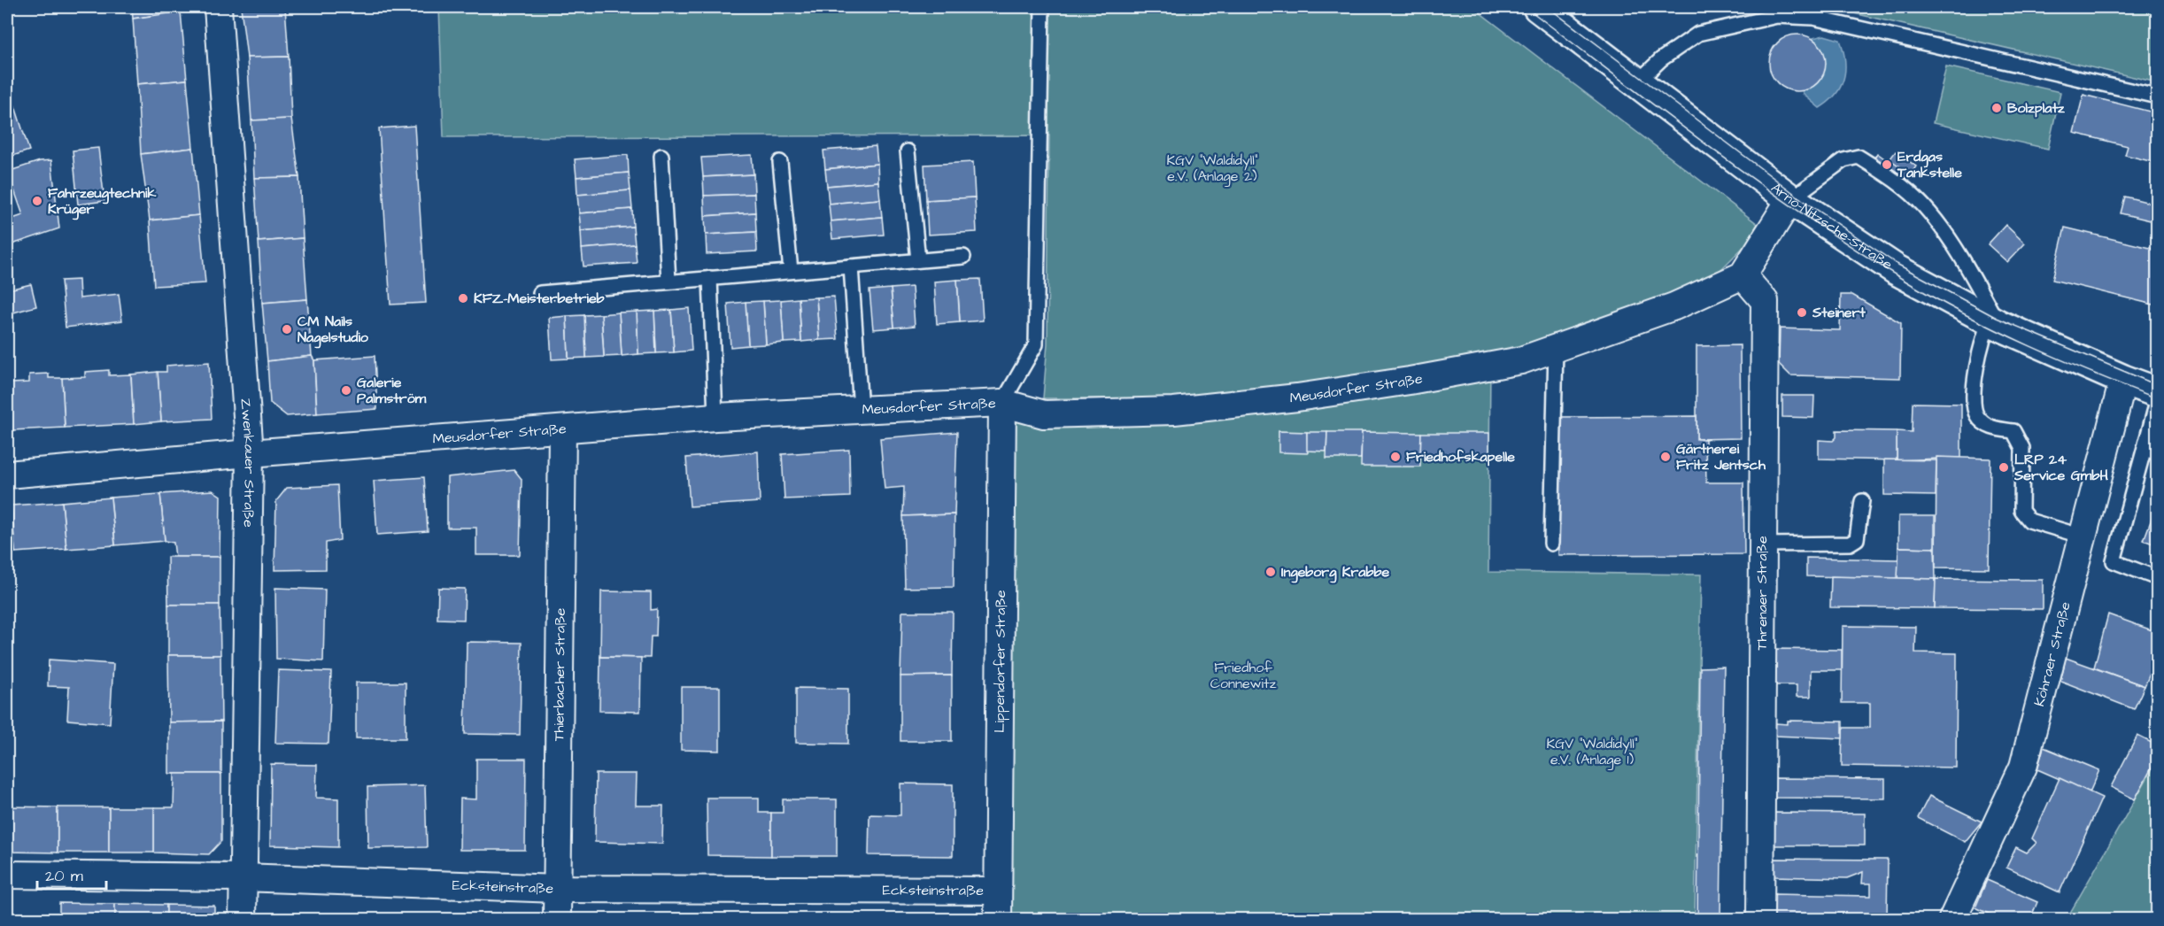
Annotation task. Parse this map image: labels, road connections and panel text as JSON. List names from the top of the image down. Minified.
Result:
{"streets":{"main road":["Arno-Nitzsche-Straße"],"street":["Meusdorfer Straße","Zwenkauer Straße","Threnaer Straße","Köhraer Straße","Lippendorfer Straße","Thierbacher Straße","Ecksteinstraße"]},"crossings":[["Arno-Nitzsche-Straße","Köhraer Straße"],["Meusdorfer Straße","Zwenkauer Straße"],["Meusdorfer Straße","Threnaer Straße"],["Meusdorfer Straße","Lippendorfer Straße"],["Meusdorfer Straße","Thierbacher Straße"],["Zwenkauer Straße","Ecksteinstraße"],["Lippendorfer Straße","Ecksteinstraße"],["Thierbacher Straße","Ecksteinstraße"]],"parks":["KGV \"Waldidyll\" e.V. (Anlage 2)","Friedhof Connewitz","KGV \"Waldidyll\" e.V. (Anlage 1)"],"places":["Bolzplatz","Erdgas Tankstelle","Fahrzeugtechnik Krüger","KFZ-Meisterbetrieb","Steinert","CM Nails Nagelstudio","Galerie Palmström","Friedhofskapelle","Gärtnerei Fritz Jentsch","LRP 24 Service GmbH","Ingeborg Krabbe"],"scale_bar":"20 m"}
